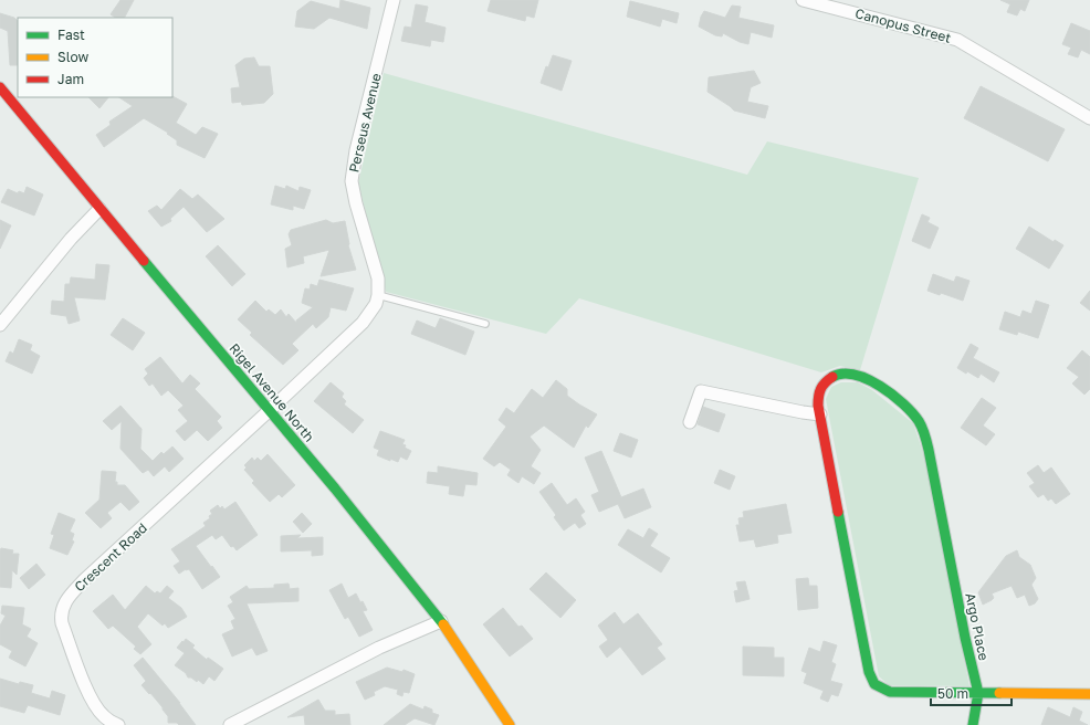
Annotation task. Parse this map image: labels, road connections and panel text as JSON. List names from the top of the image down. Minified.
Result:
{"streets":{"main road":["Rigel Avenue North","Argo Place"],"street":["Canopus Street","Perseus Avenue","Crescent Road"]},"crossings":[["Rigel Avenue North","Crescent Road"]],"legend":["Fast","Slow","Jam"],"scale_bar":"50 m"}
